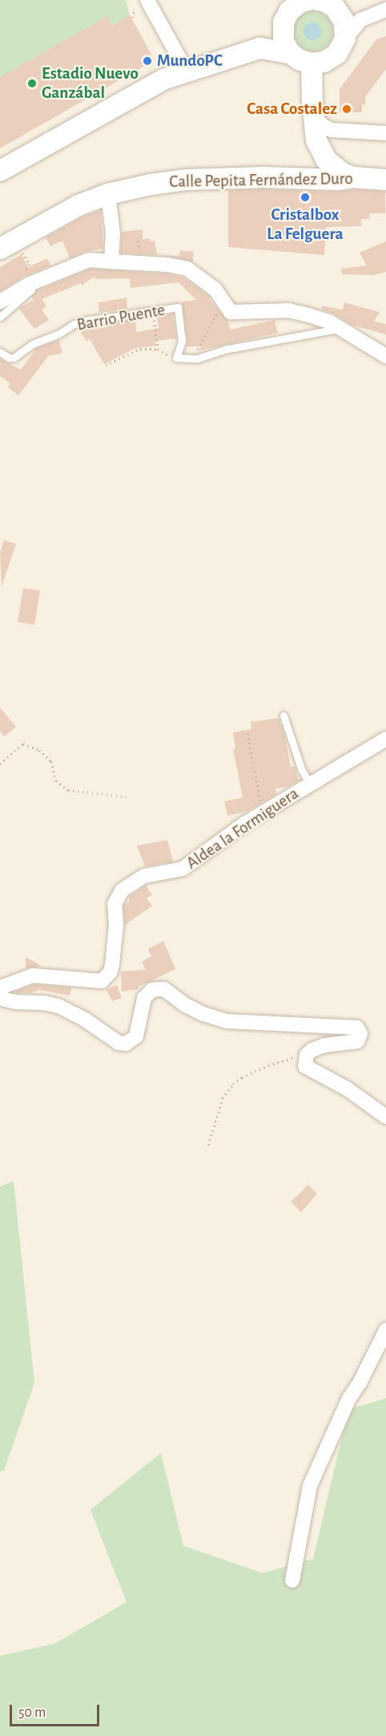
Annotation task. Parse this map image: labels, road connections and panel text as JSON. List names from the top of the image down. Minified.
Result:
{"streets":{"street":["Calle Pepita Fernández Duro","Aldea la Formiguera"],"lane":["Barrio Puente"]},"places":["MundoPC","Estadio Nuevo Ganzábal","Casa Costalez","Cristalbox La Felguera"],"scale_bar":"50 m"}
